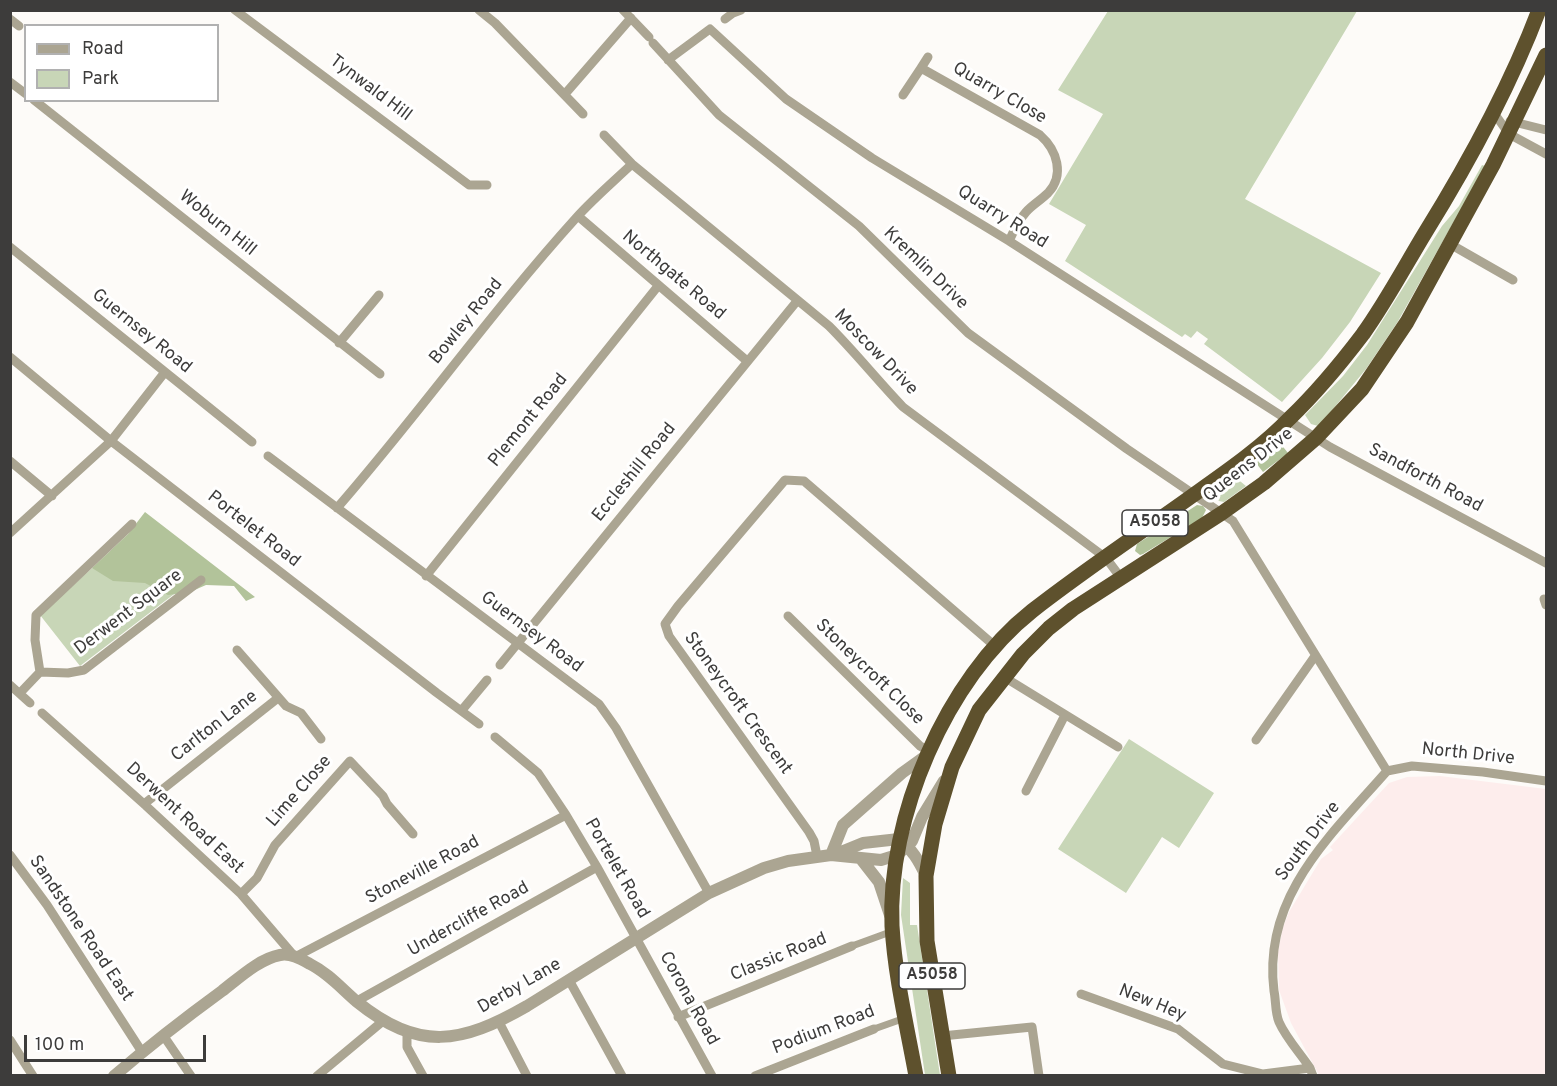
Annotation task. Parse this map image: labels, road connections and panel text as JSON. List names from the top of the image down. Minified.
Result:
{"streets":{"highway":["Queens Drive","A5058"],"street":["Tynwald Hill","Quarry Close","Quarry Road","Woburn Hill","Kremlin Drive","Northgate Road","Bowley Road","Guernsey Road","Moscow Drive","Plemont Road","Eccleshill Road","Sandforth Road","Portelet Road","Derwent Square","Stoneycroft Close","Stoneycroft Crescent","Carlton Lane","North Drive","Lime Close","Derwent Road East","South Drive","Stoneville Road","Undercliffe Road","Sandstone Road East","Classic Road","Derby Lane","Corona Road","New Hey","Podium Road"]},"crossings":[["Quarry Close","Quarry Road"],["Quarry Road","Kremlin Drive"],["Quarry Road","Queens Drive"],["Quarry Road","Sandforth Road"],["Kremlin Drive","Queens Drive"],["Kremlin Drive","North Drive"],["Kremlin Drive","South Drive"],["Northgate Road","Bowley Road"],["Northgate Road","Plemont Road"],["Northgate Road","Eccleshill Road"],["Bowley Road","Guernsey Road"],["Bowley Road","Moscow Drive"],["Guernsey Road","Plemont Road"],["Guernsey Road","Eccleshill Road"],["Guernsey Road","Derby Lane"],["Moscow Drive","Queens Drive"],["Moscow Drive","Eccleshill Road"],["Queens Drive","Sandforth Road"],["Queens Drive","A5058"],["Queens Drive","Stoneycroft Close"],["Queens Drive","Stoneycroft Crescent"],["Queens Drive","Classic Road"],["Queens Drive","Derby Lane"],["Queens Drive","Podium Road"],["A5058","Derby Lane"],["Portelet Road","Stoneville Road"],["Portelet Road","Undercliffe Road"],["Portelet Road","Derby Lane"],["Portelet Road","Corona Road"],["Stoneycroft Crescent","Derby Lane"],["Carlton Lane","Derwent Road East"],["North Drive","South Drive"],["Lime Close","Derwent Road East"],["Derwent Road East","Stoneville Road"],["Derwent Road East","Derby Lane"],["South Drive","New Hey"],["Stoneville Road","Derby Lane"],["Undercliffe Road","Derby Lane"],["Classic Road","Corona Road"],["Derby Lane","Corona Road"]],"legend":["Road","Park"],"scale_bar":"100 m"}
